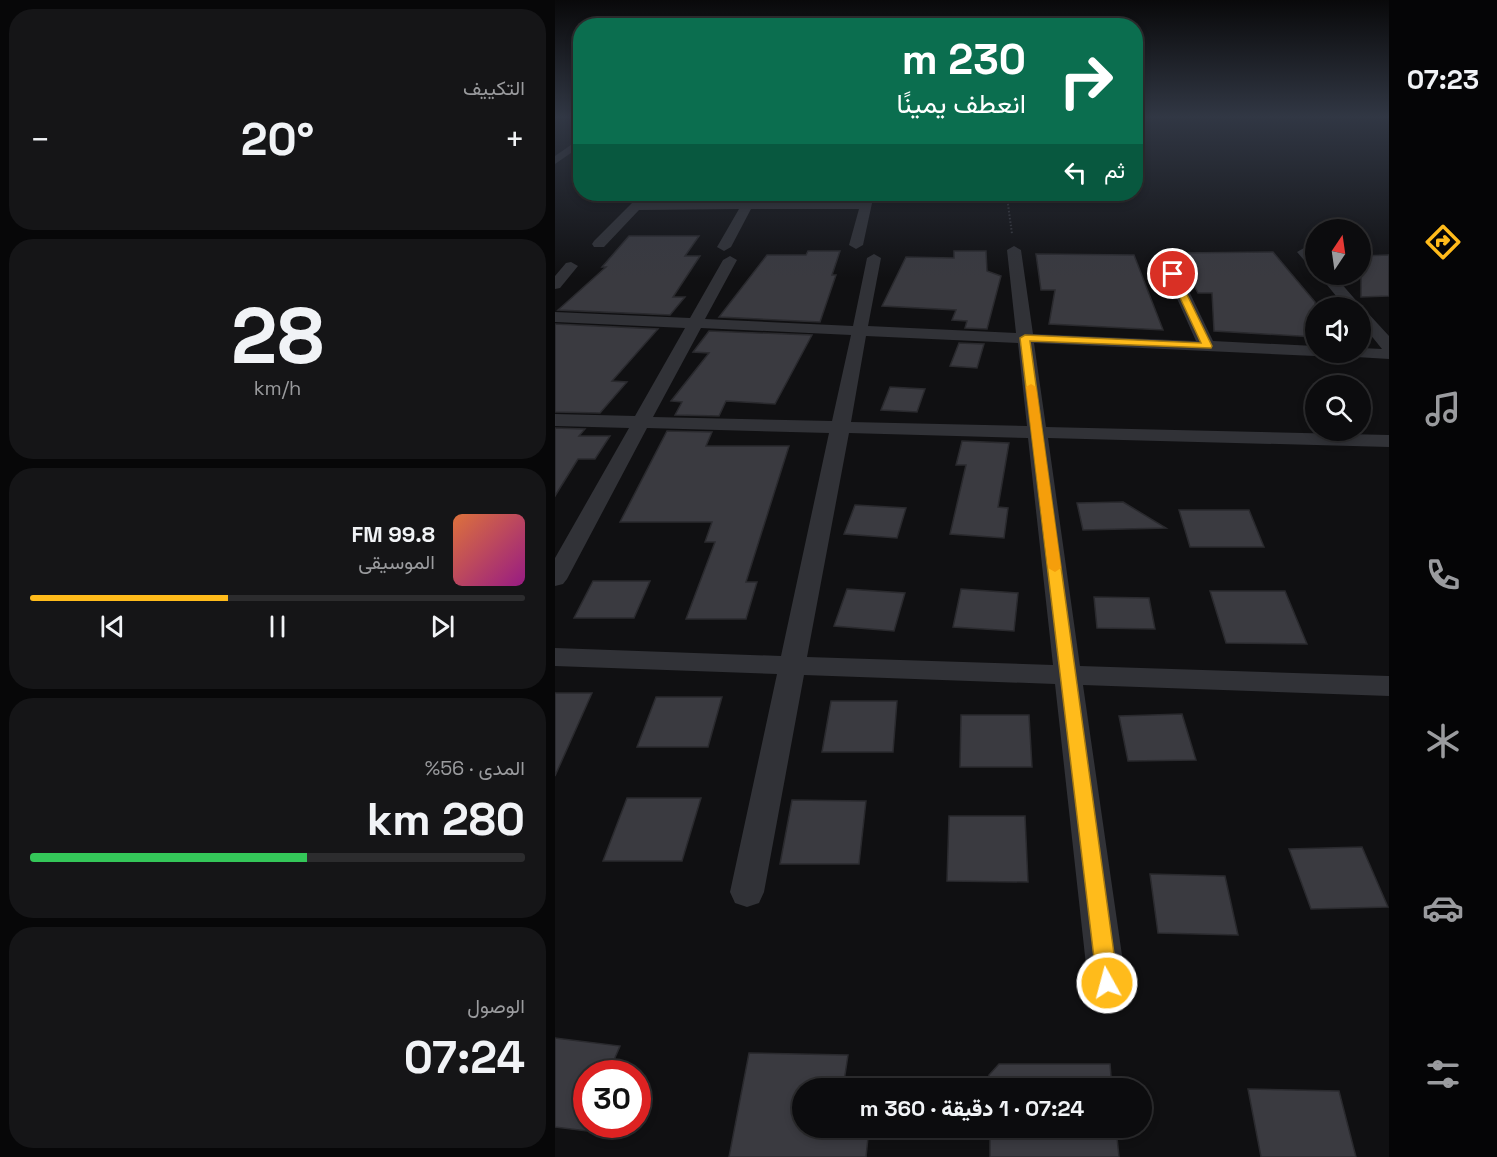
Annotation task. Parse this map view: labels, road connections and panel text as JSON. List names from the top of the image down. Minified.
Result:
{"north":"top","page":{"tabs":"07:23","tile":["التكييف",["28","km/h"],["المدى · 56%","280 km"],["الوصول","07:24"]],"turn":["230 m","انعطف يمينًا"],"heat":["−","20°","+"],"then":"ثم","song":["99.8 FM","الموسيقى"],"limit":"30","trip":"07:24 · 1 دقيقة · 360 m"}}
